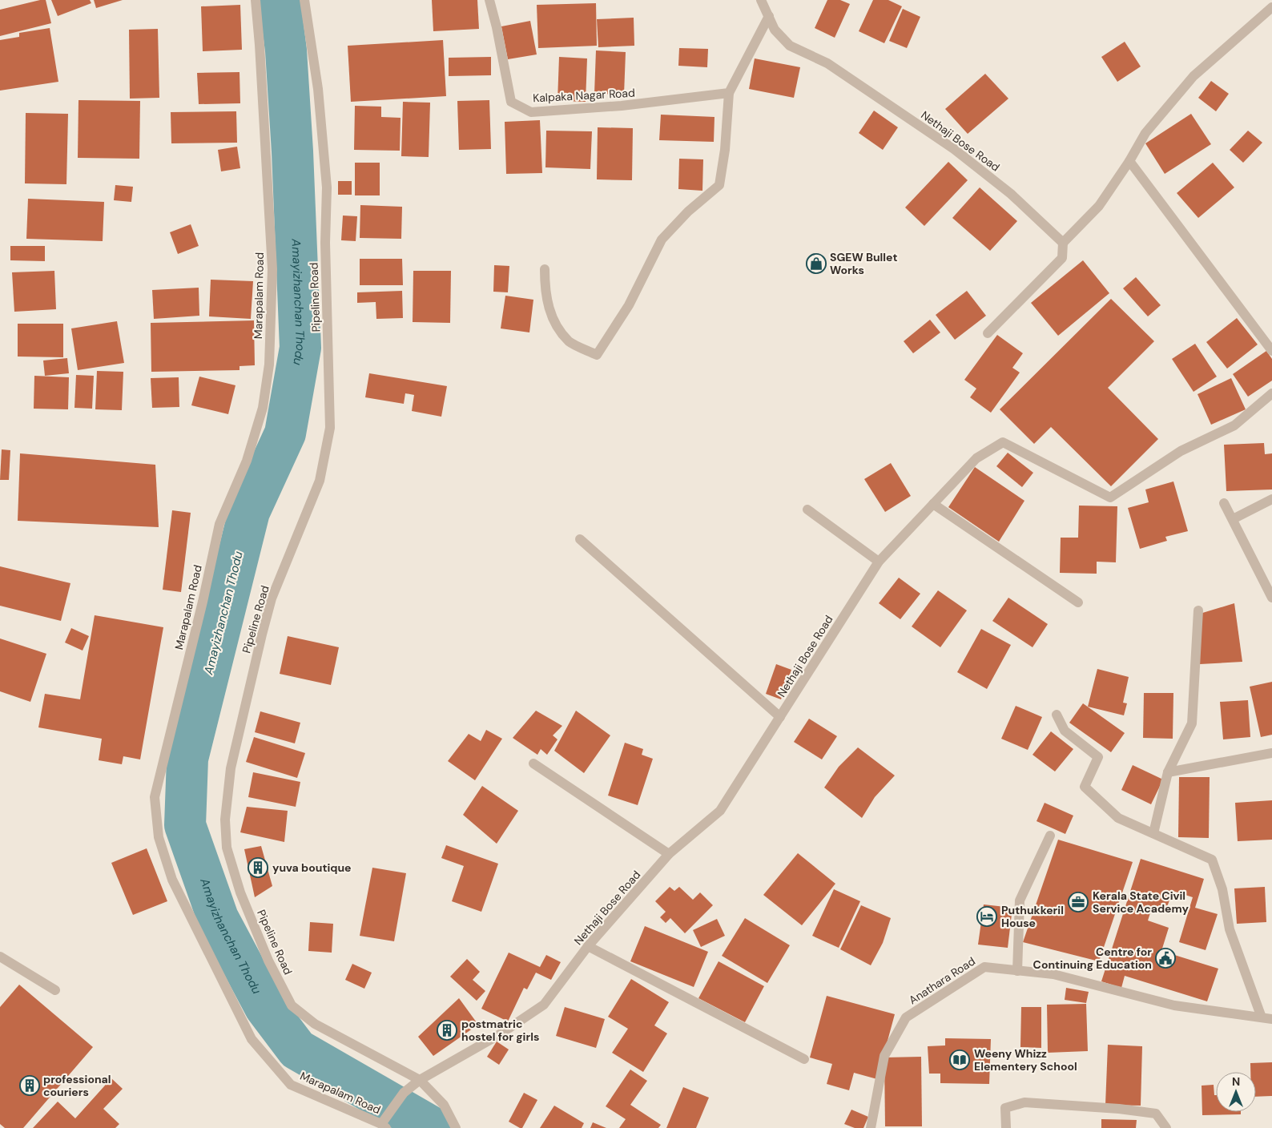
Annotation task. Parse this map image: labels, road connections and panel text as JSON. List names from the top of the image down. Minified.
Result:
{"streets":{"street":["Kalpaka Nagar Road","Nethaji Bose Road","Marapalam Road","Pipeline Road","Anathara Road"]},"crossings":[["Nethaji Bose Road","Marapalam Road"],["Nethaji Bose Road","Pipeline Road"]],"water":["Amayizhanchan Thodu"],"places":{"shop":["SGEW Bullet Works"],"building":["yuva boutique","postmatric hostel for girls","professional couriers"],"office":["Kerala State Civil Service Academy"],"hotel":["Puthukkeril House"],"public building":["Centre for Continuing Education"],"library":["Weeny Whizz Elementery School"]},"north":"top"}
